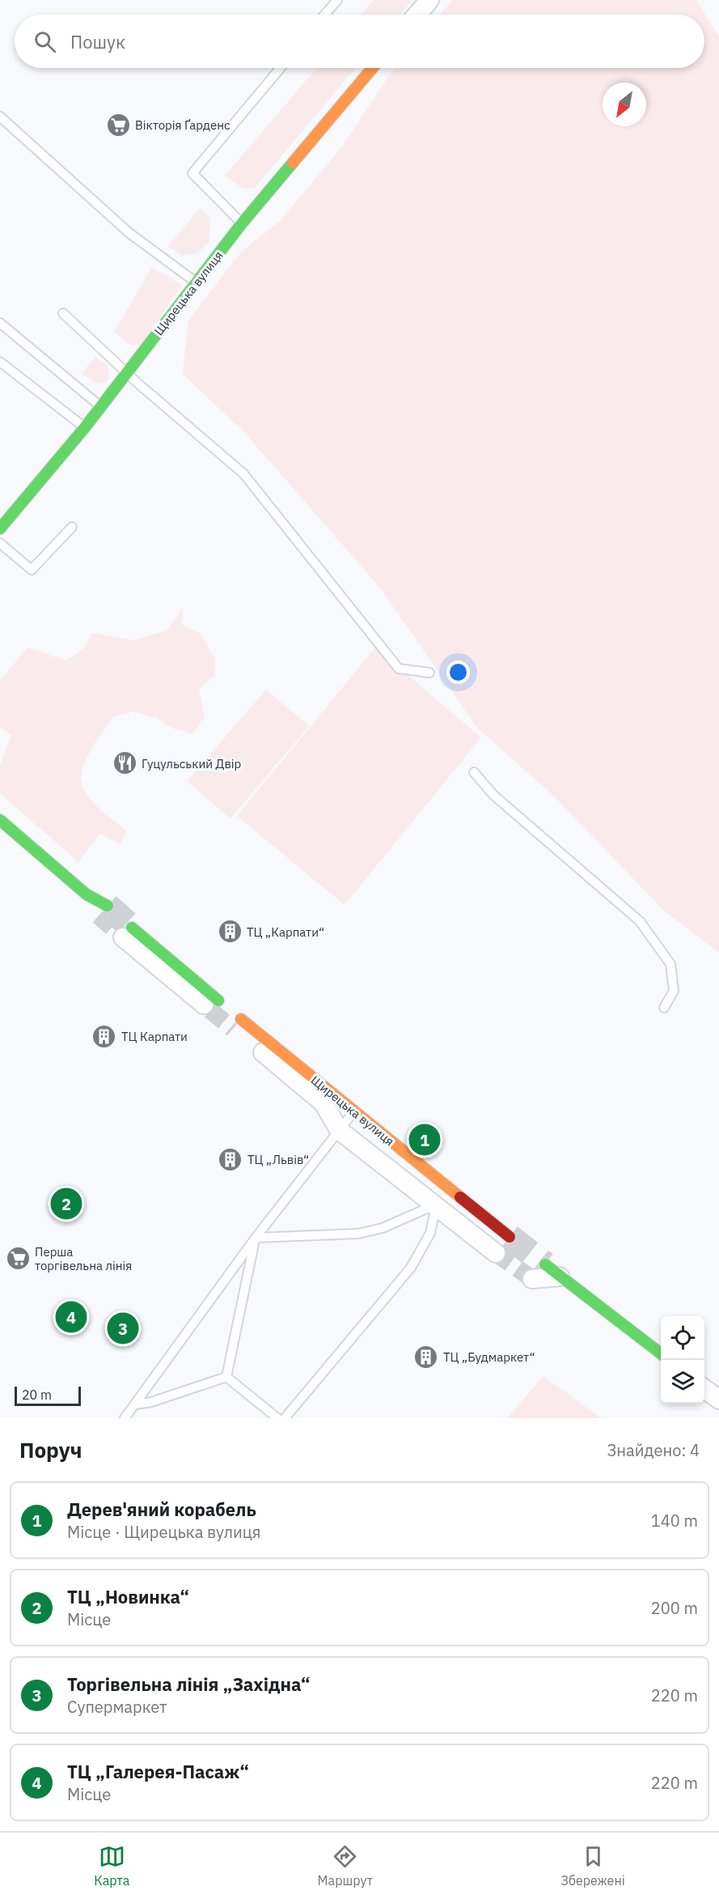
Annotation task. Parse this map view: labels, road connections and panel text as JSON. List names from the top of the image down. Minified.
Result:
{"streets":{"street":["Щирецька вулиця"]},"places":{"supermarket":["Вікторія Ґарденс","Перша торгівельна лінія"],"restaurant":["Гуцульський Двір"],"building":["ТЦ „Карпати“","ТЦ Карпати","ТЦ „Львів“","ТЦ „Будмаркет“"]},"scale_bar":"20 m","north":"bottom left","page":{"search":"Пошук","pins":["1","2","4","3"],"scale":"20 m","heading":["Поруч","Знайдено: 4"],"list":[{"mark":"1","name":"Дерев'яний корабель","note":"Місце · Щирецька вулиця","value":"140 m"},{"mark":"2","name":"ТЦ „Новинка“","note":"Місце","value":"200 m"},{"mark":"3","name":"Торгівельна лінія „Західна“","note":"Супермаркет","value":"220 m"},{"mark":"4","name":"ТЦ „Галерея-Пасаж“","note":"Місце","value":"220 m"}],"nav":["Карта","Маршрут","Збережені"]}}
